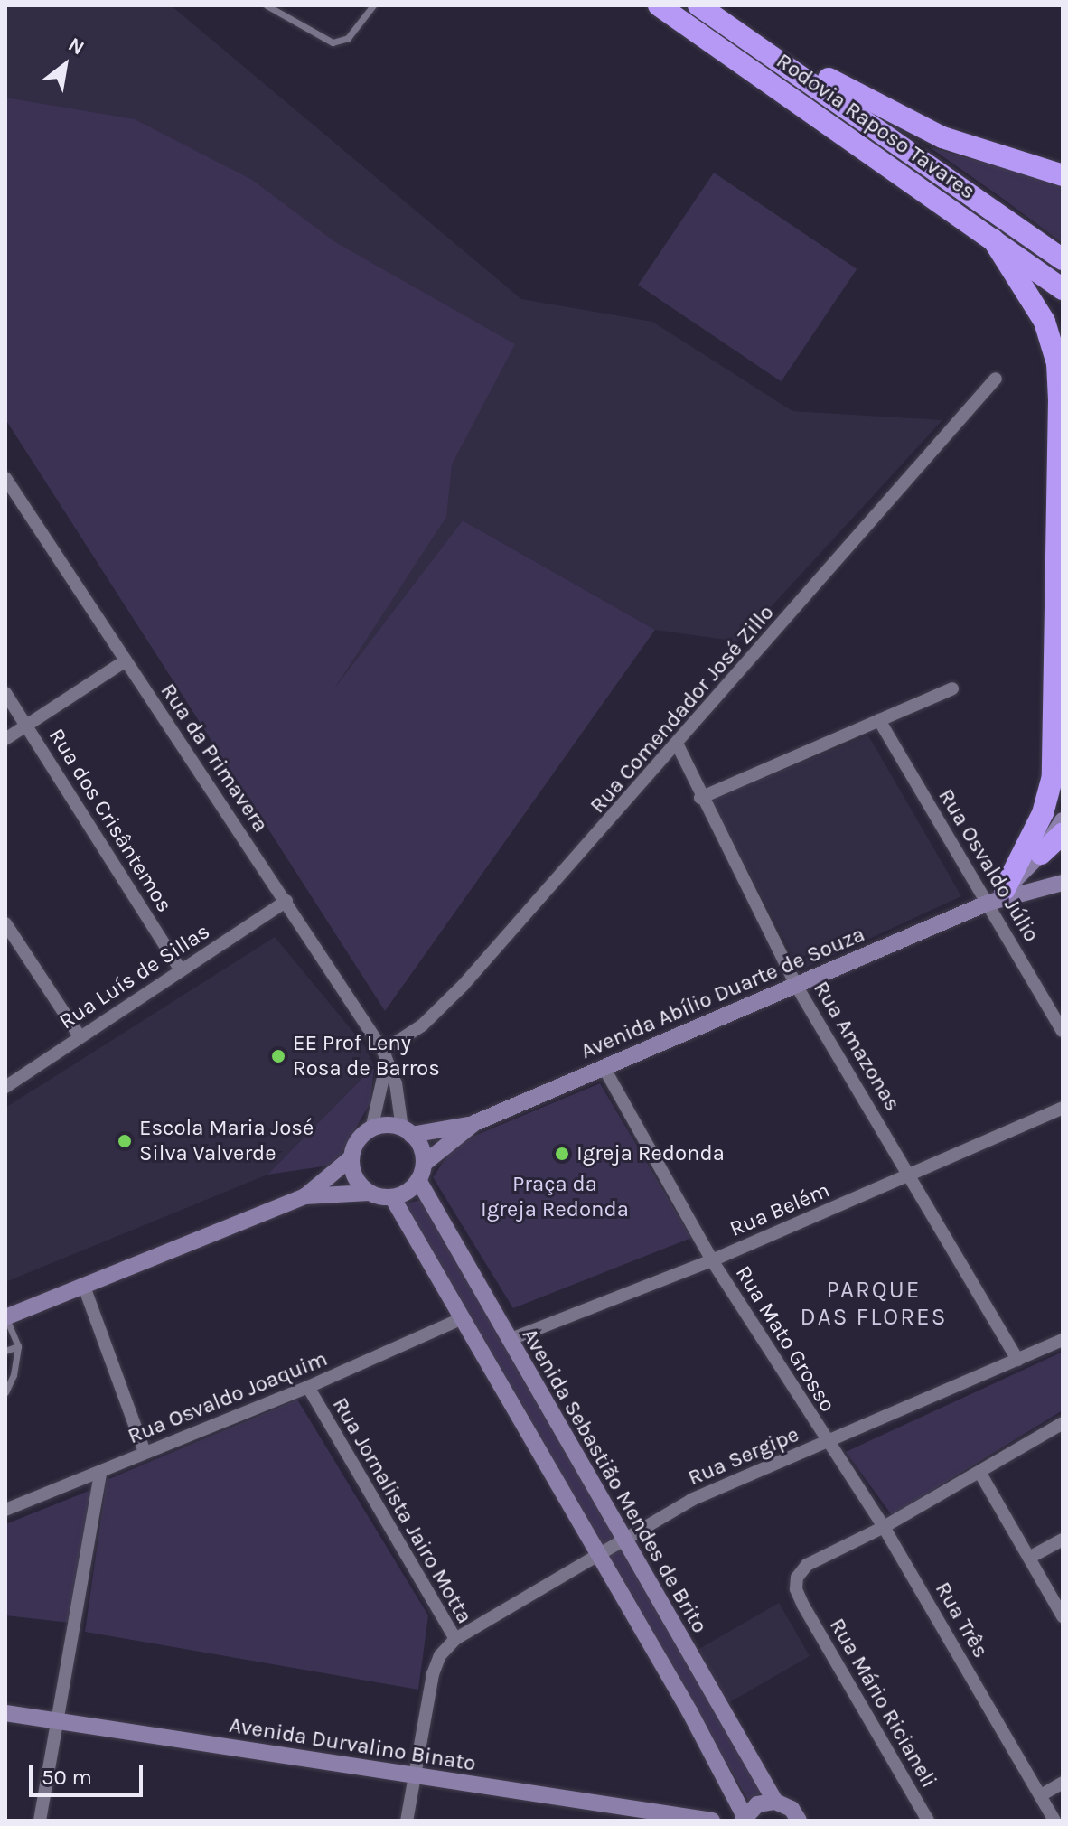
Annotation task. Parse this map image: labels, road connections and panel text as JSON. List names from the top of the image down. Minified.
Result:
{"streets":{"highway":["Rodovia Raposo Tavares"],"main road":["Avenida Abílio Duarte de Souza","Avenida Sebastião Mendes de Brito","Avenida Durvalino Binato"],"street":["Rua Comendador José Zillo","Rua da Primavera","Rua dos Crisântemos","Rua Osvaldo Júlio","Rua Luís de Sillas","Rua Amazonas","Rua Belém","Rua Mato Grosso","Rua Osvaldo Joaquim","Rua Sergipe","Rua Jornalista Jairo Motta","Rua Três","Rua Mário Ricianeli"]},"crossings":[["Rua Comendador José Zillo","Rua da Primavera"],["Rua Comendador José Zillo","Rua Amazonas"],["Rua da Primavera","Rua Luís de Sillas"],["Rua da Primavera","Avenida Abílio Duarte de Souza"],["Rua da Primavera","Avenida Sebastião Mendes de Brito"],["Rua dos Crisântemos","Rua Luís de Sillas"],["Rua Osvaldo Júlio","Avenida Abílio Duarte de Souza"],["Avenida Abílio Duarte de Souza","Rua Amazonas"],["Avenida Abílio Duarte de Souza","Rua Mato Grosso"],["Avenida Abílio Duarte de Souza","Avenida Sebastião Mendes de Brito"],["Rua Amazonas","Rua Belém"],["Rua Amazonas","Rua Sergipe"],["Rua Belém","Rua Mato Grosso"],["Rua Belém","Avenida Sebastião Mendes de Brito"],["Rua Mato Grosso","Rua Sergipe"],["Rua Mato Grosso","Rua Três"],["Rua Osvaldo Joaquim","Rua Jornalista Jairo Motta"],["Rua Sergipe","Avenida Sebastião Mendes de Brito"],["Rua Sergipe","Rua Jornalista Jairo Motta"],["Rua Sergipe","Rua Três"],["Rua Jornalista Jairo Motta","Avenida Durvalino Binato"],["Rua Três","Rua Mário Ricianeli"]],"districts":["PARQUE DAS FLORES"],"parks":["Praça da Igreja Redonda"],"places":["EE Prof Leny Rosa de Barros","Escola Maria José Silva Valverde","Igreja Redonda"],"scale_bar":"50 m","north":"top right"}
